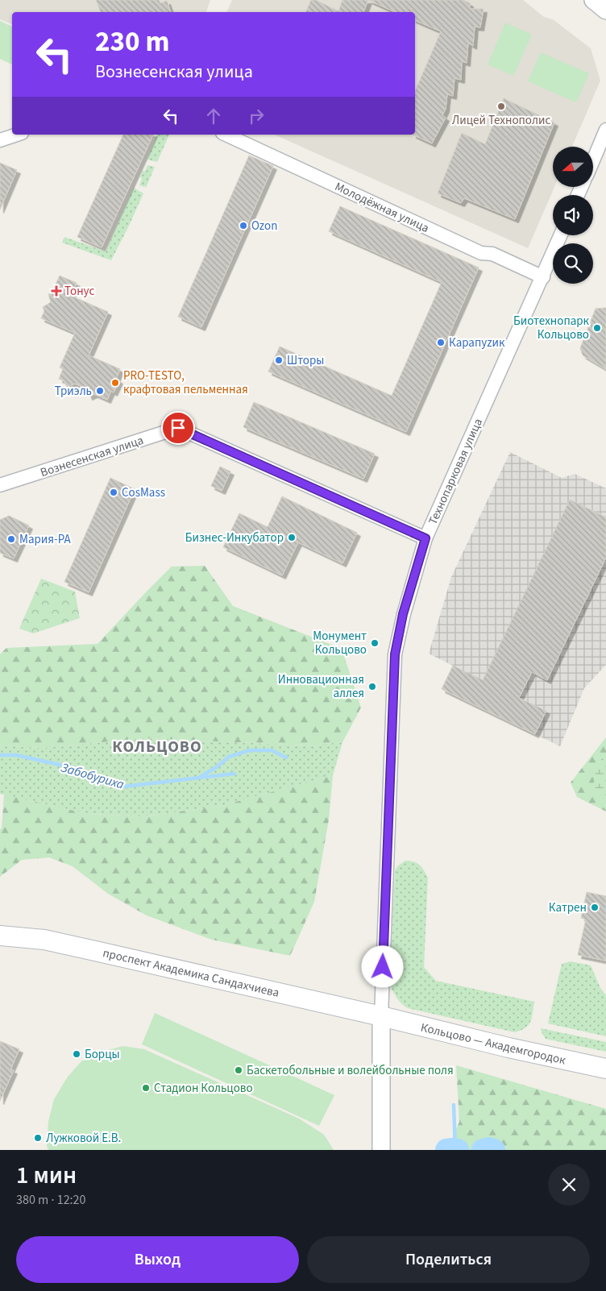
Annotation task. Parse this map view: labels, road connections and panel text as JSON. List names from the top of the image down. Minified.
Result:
{"streets":{"main road":["проспект Академика Сандахчиева","Кольцово — Академгородок"],"street":["Молодёжная улица","Вознесенская улица","Технопарковая улица"]},"crossings":[["Молодёжная улица","Технопарковая улица"],["Вознесенская улица","Технопарковая улица"],["Технопарковая улица","проспект Академика Сандахчиева"],["Технопарковая улица","Кольцово — Академгородок"],["проспект Академика Сандахчиева","Кольцово — Академгородок"]],"districts":["КОЛЬЦОВО"],"water":["Забобуриха"],"places":{"other":["Лицей Технополис","Ozon","Биотехнопарк Кольцово","Карапуzик","Шторы","PRO-TESTO, крафтовая пельменная","Триэль","CosMass","Бизнес-Инкубатор","Мария-РА","Монумент Кольцово","Инновационная аллея","Катрен","Борцы","Баскетобольные и волейбольные поля","Стадион Кольцово","Лужковой Е.В."],"health":["Тонус"]},"north":"left","page":{"turn":["230 m","Вознесенская улица"],"heading":["1 мин","380 m · 12:20"],"buttons":["Выход","Поделиться"]}}
